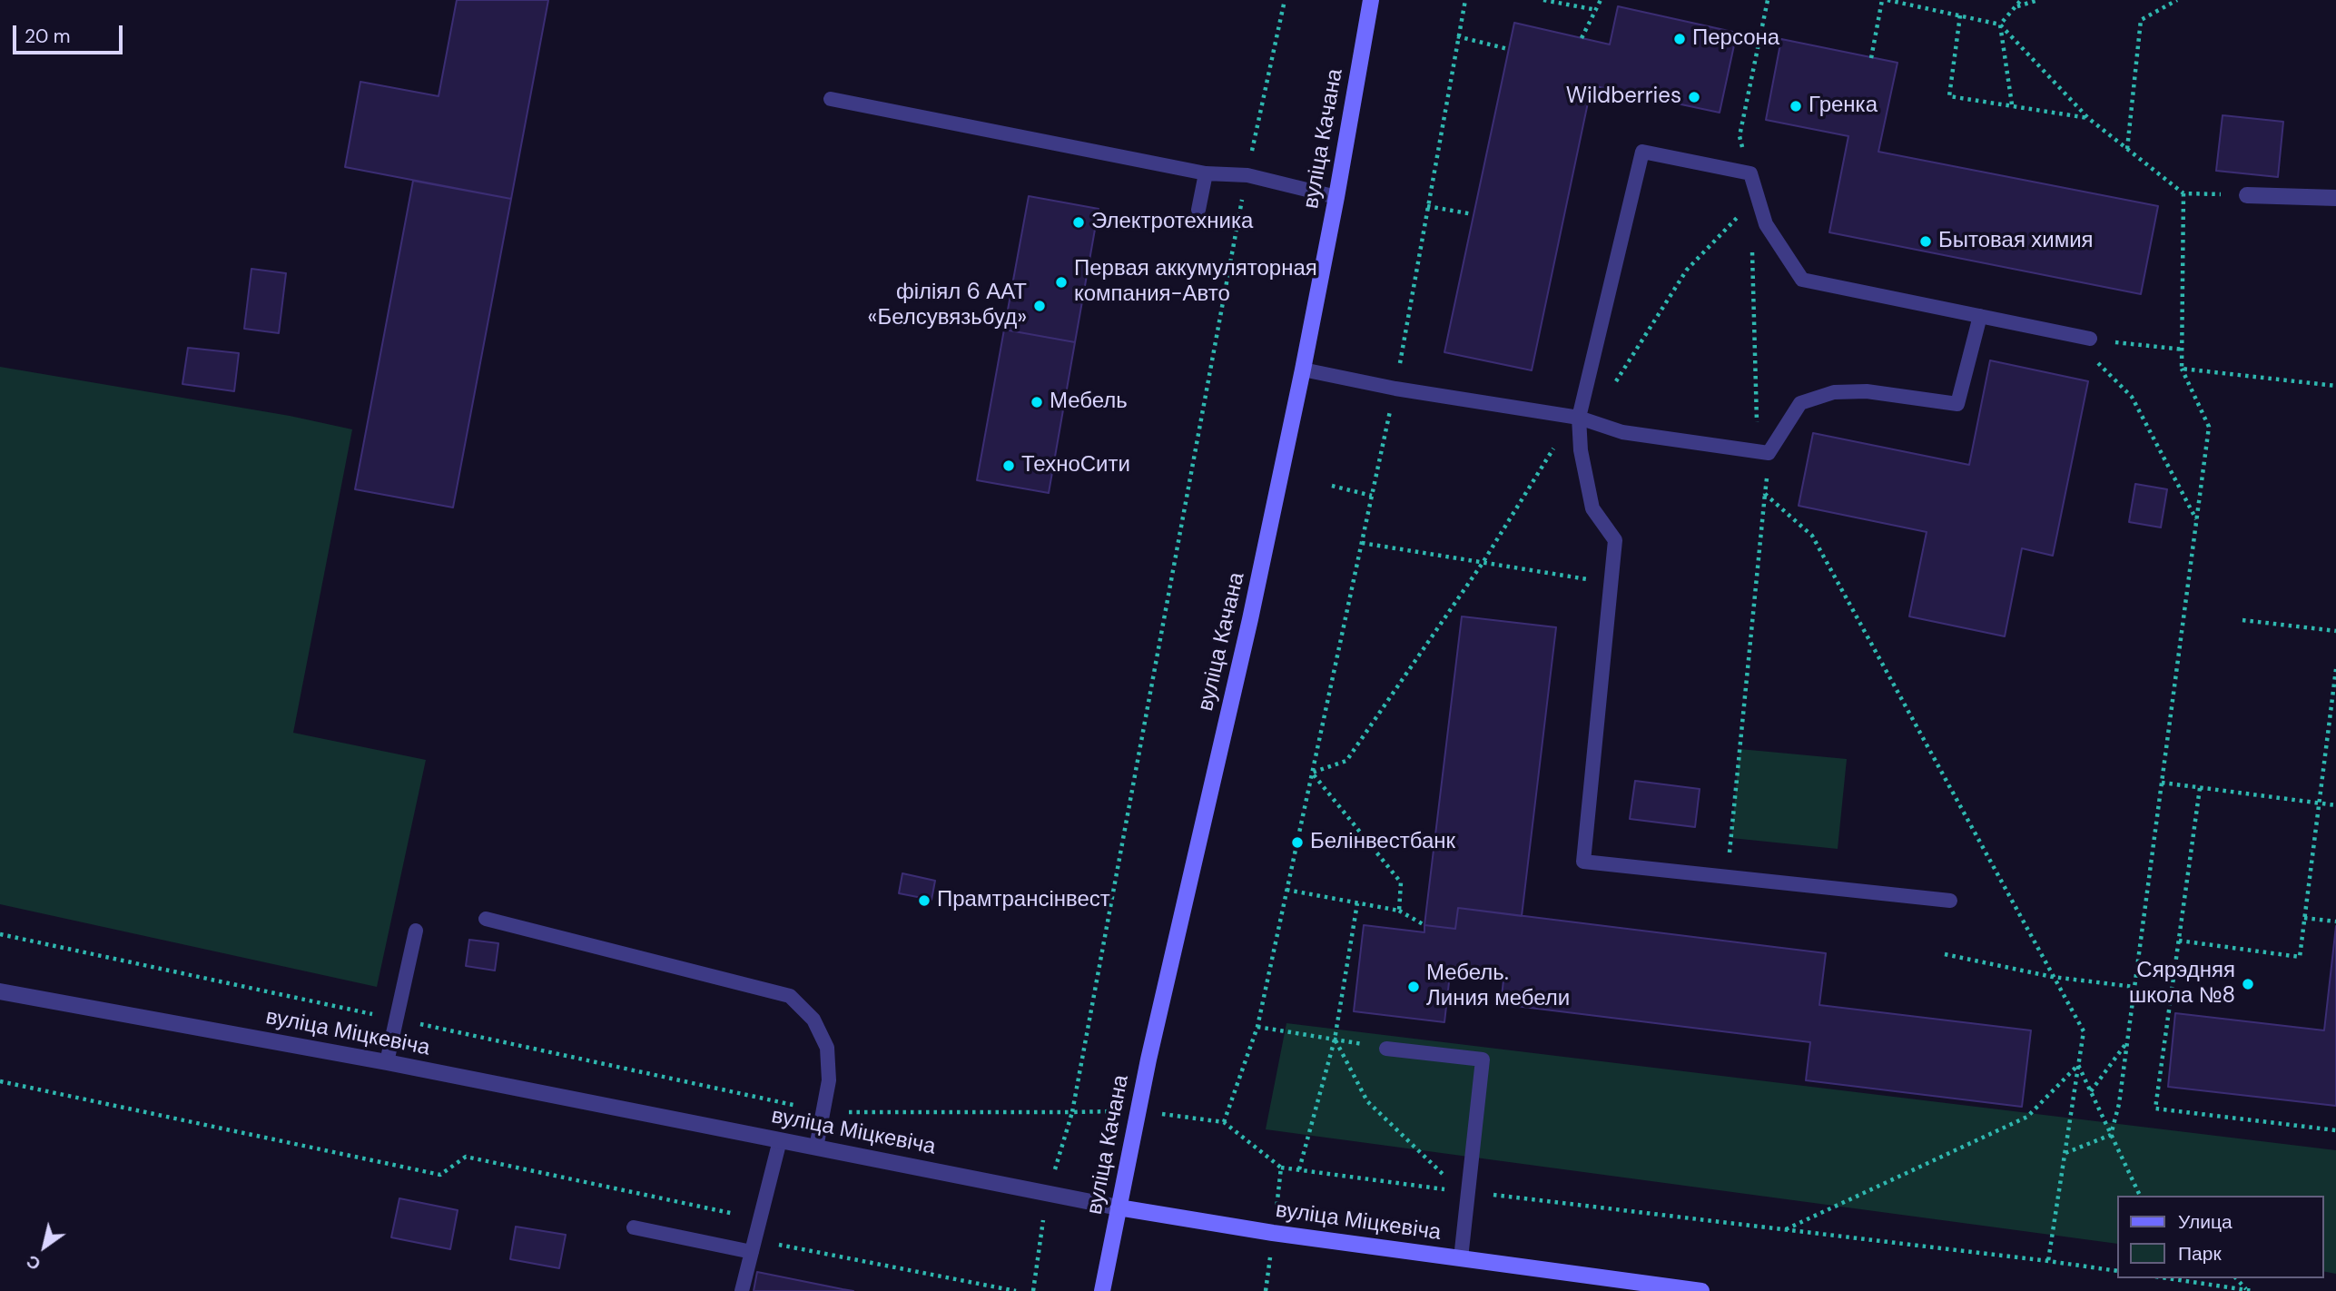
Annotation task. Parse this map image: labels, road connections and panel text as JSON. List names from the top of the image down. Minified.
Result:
{"streets":{"main road":["вуліца Качана","вуліца Міцкевіча"]},"crossings":[["вуліца Качана","вуліца Міцкевіча"]],"places":["Персона","Wildberries","Гренка","Электротехника","Бытовая химия","Первая аккумуляторная компания-Авто","філіял 6 ААТ «Белсувязьбуд»","Мебель","ТехноСити","Белінвестбанк","Прамтрансінвест","Сярэдняя школа №8","Мебель. Линия мебели"],"legend":["Улица","Парк"],"scale_bar":"20 m","north":"bottom left"}
